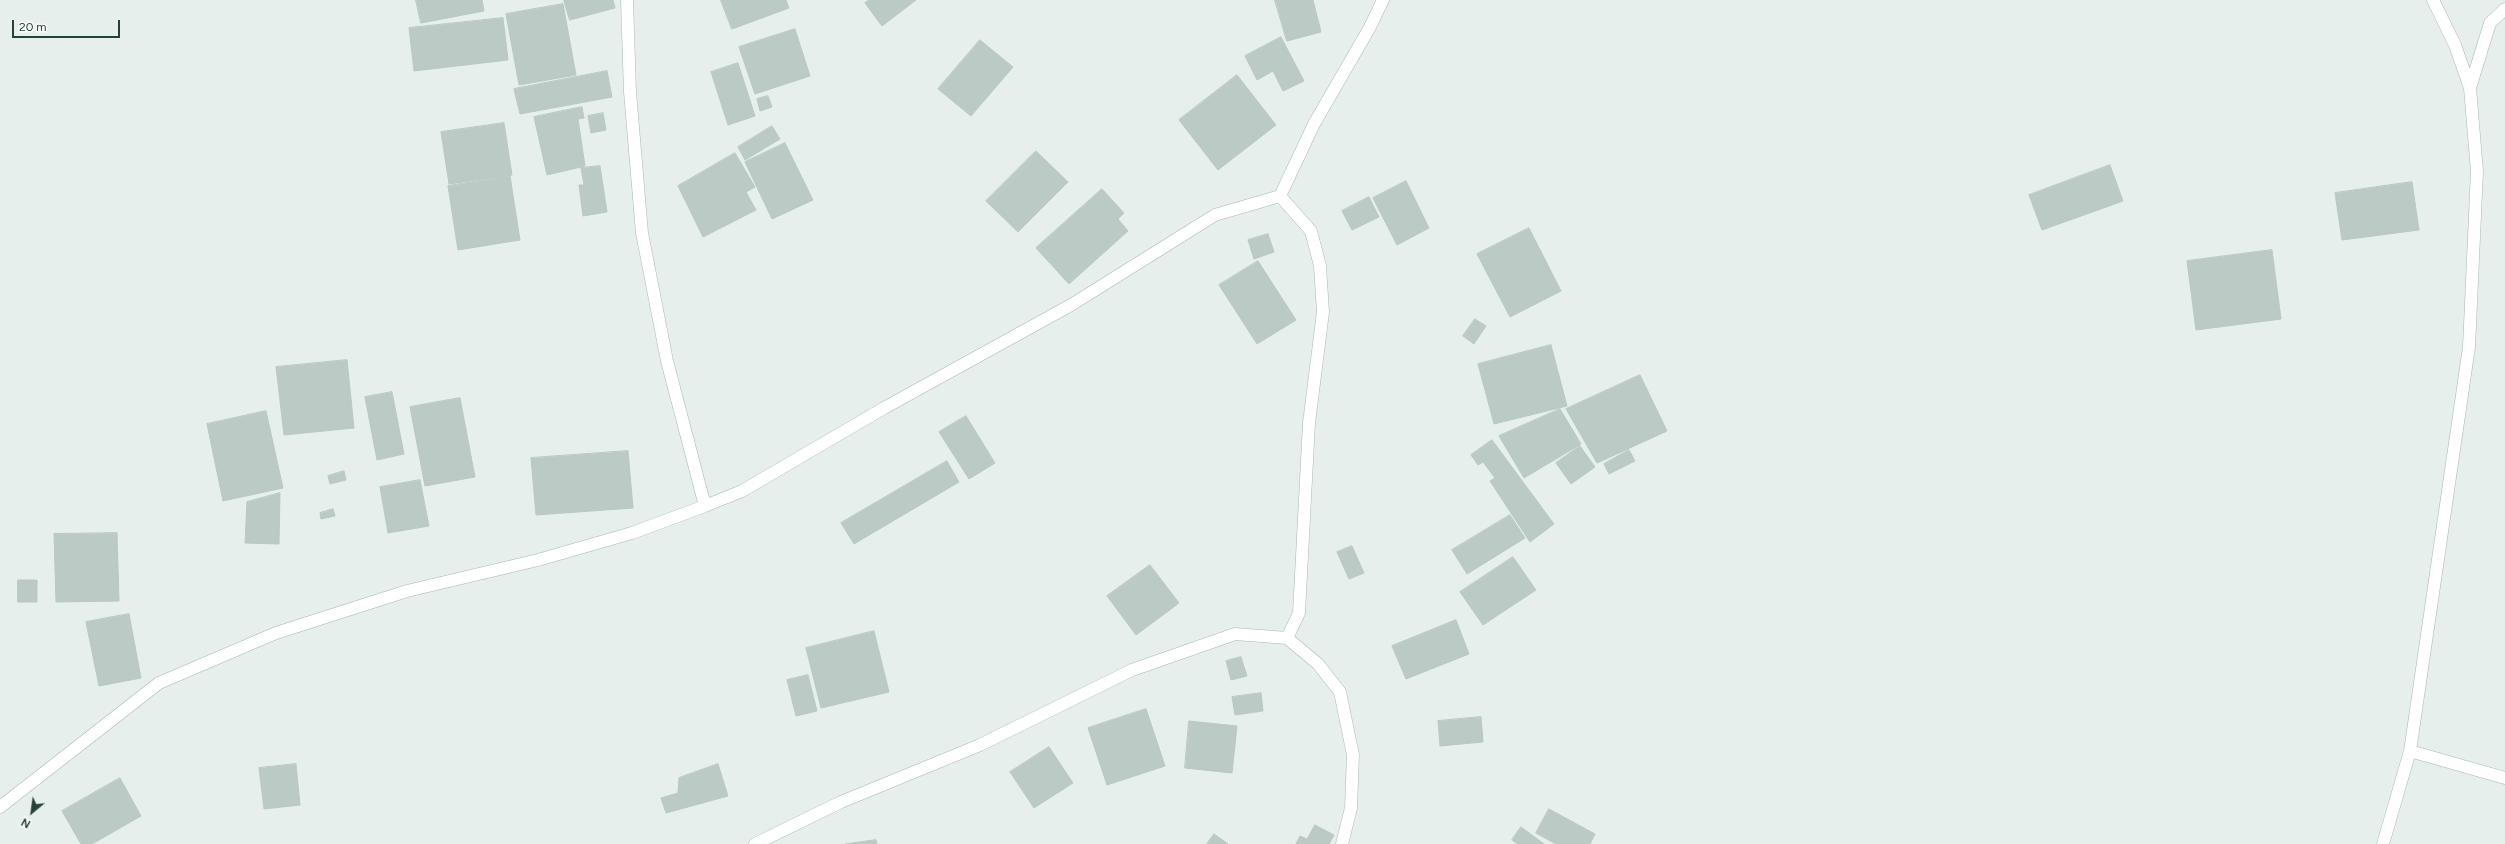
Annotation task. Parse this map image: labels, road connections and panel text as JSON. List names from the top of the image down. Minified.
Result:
{"scale_bar":"20 m","north":"bottom left"}
